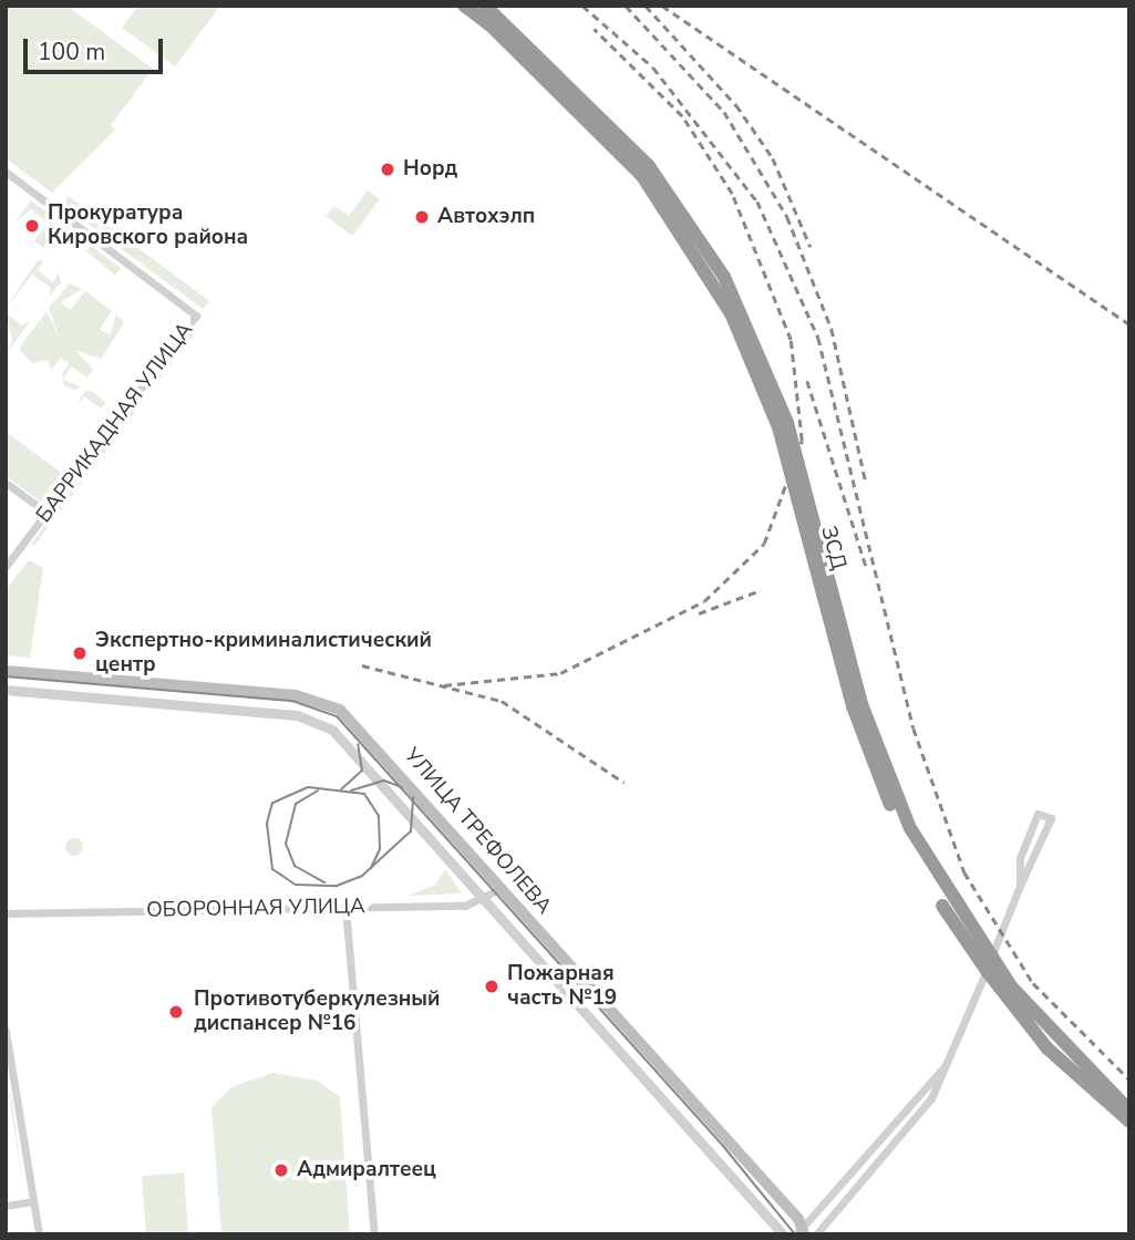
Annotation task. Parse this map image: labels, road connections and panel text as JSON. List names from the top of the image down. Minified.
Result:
{"streets":{"highway":["ЗСД"],"main road":["УЛИЦА ТРЕФОЛЕВА"],"street":["БАРРИКАДНАЯ УЛИЦА","ОБОРОННАЯ УЛИЦА"]},"crossings":[["УЛИЦА ТРЕФОЛЕВА","ОБОРОННАЯ УЛИЦА"]],"places":["Норд","Автохэлп","Прокуратура Кировского района","Экспертно-криминалистический центр","Пожарная часть №19","Противотуберкулезный диспансер №16","Адмиралтеец"],"scale_bar":"100 m"}
